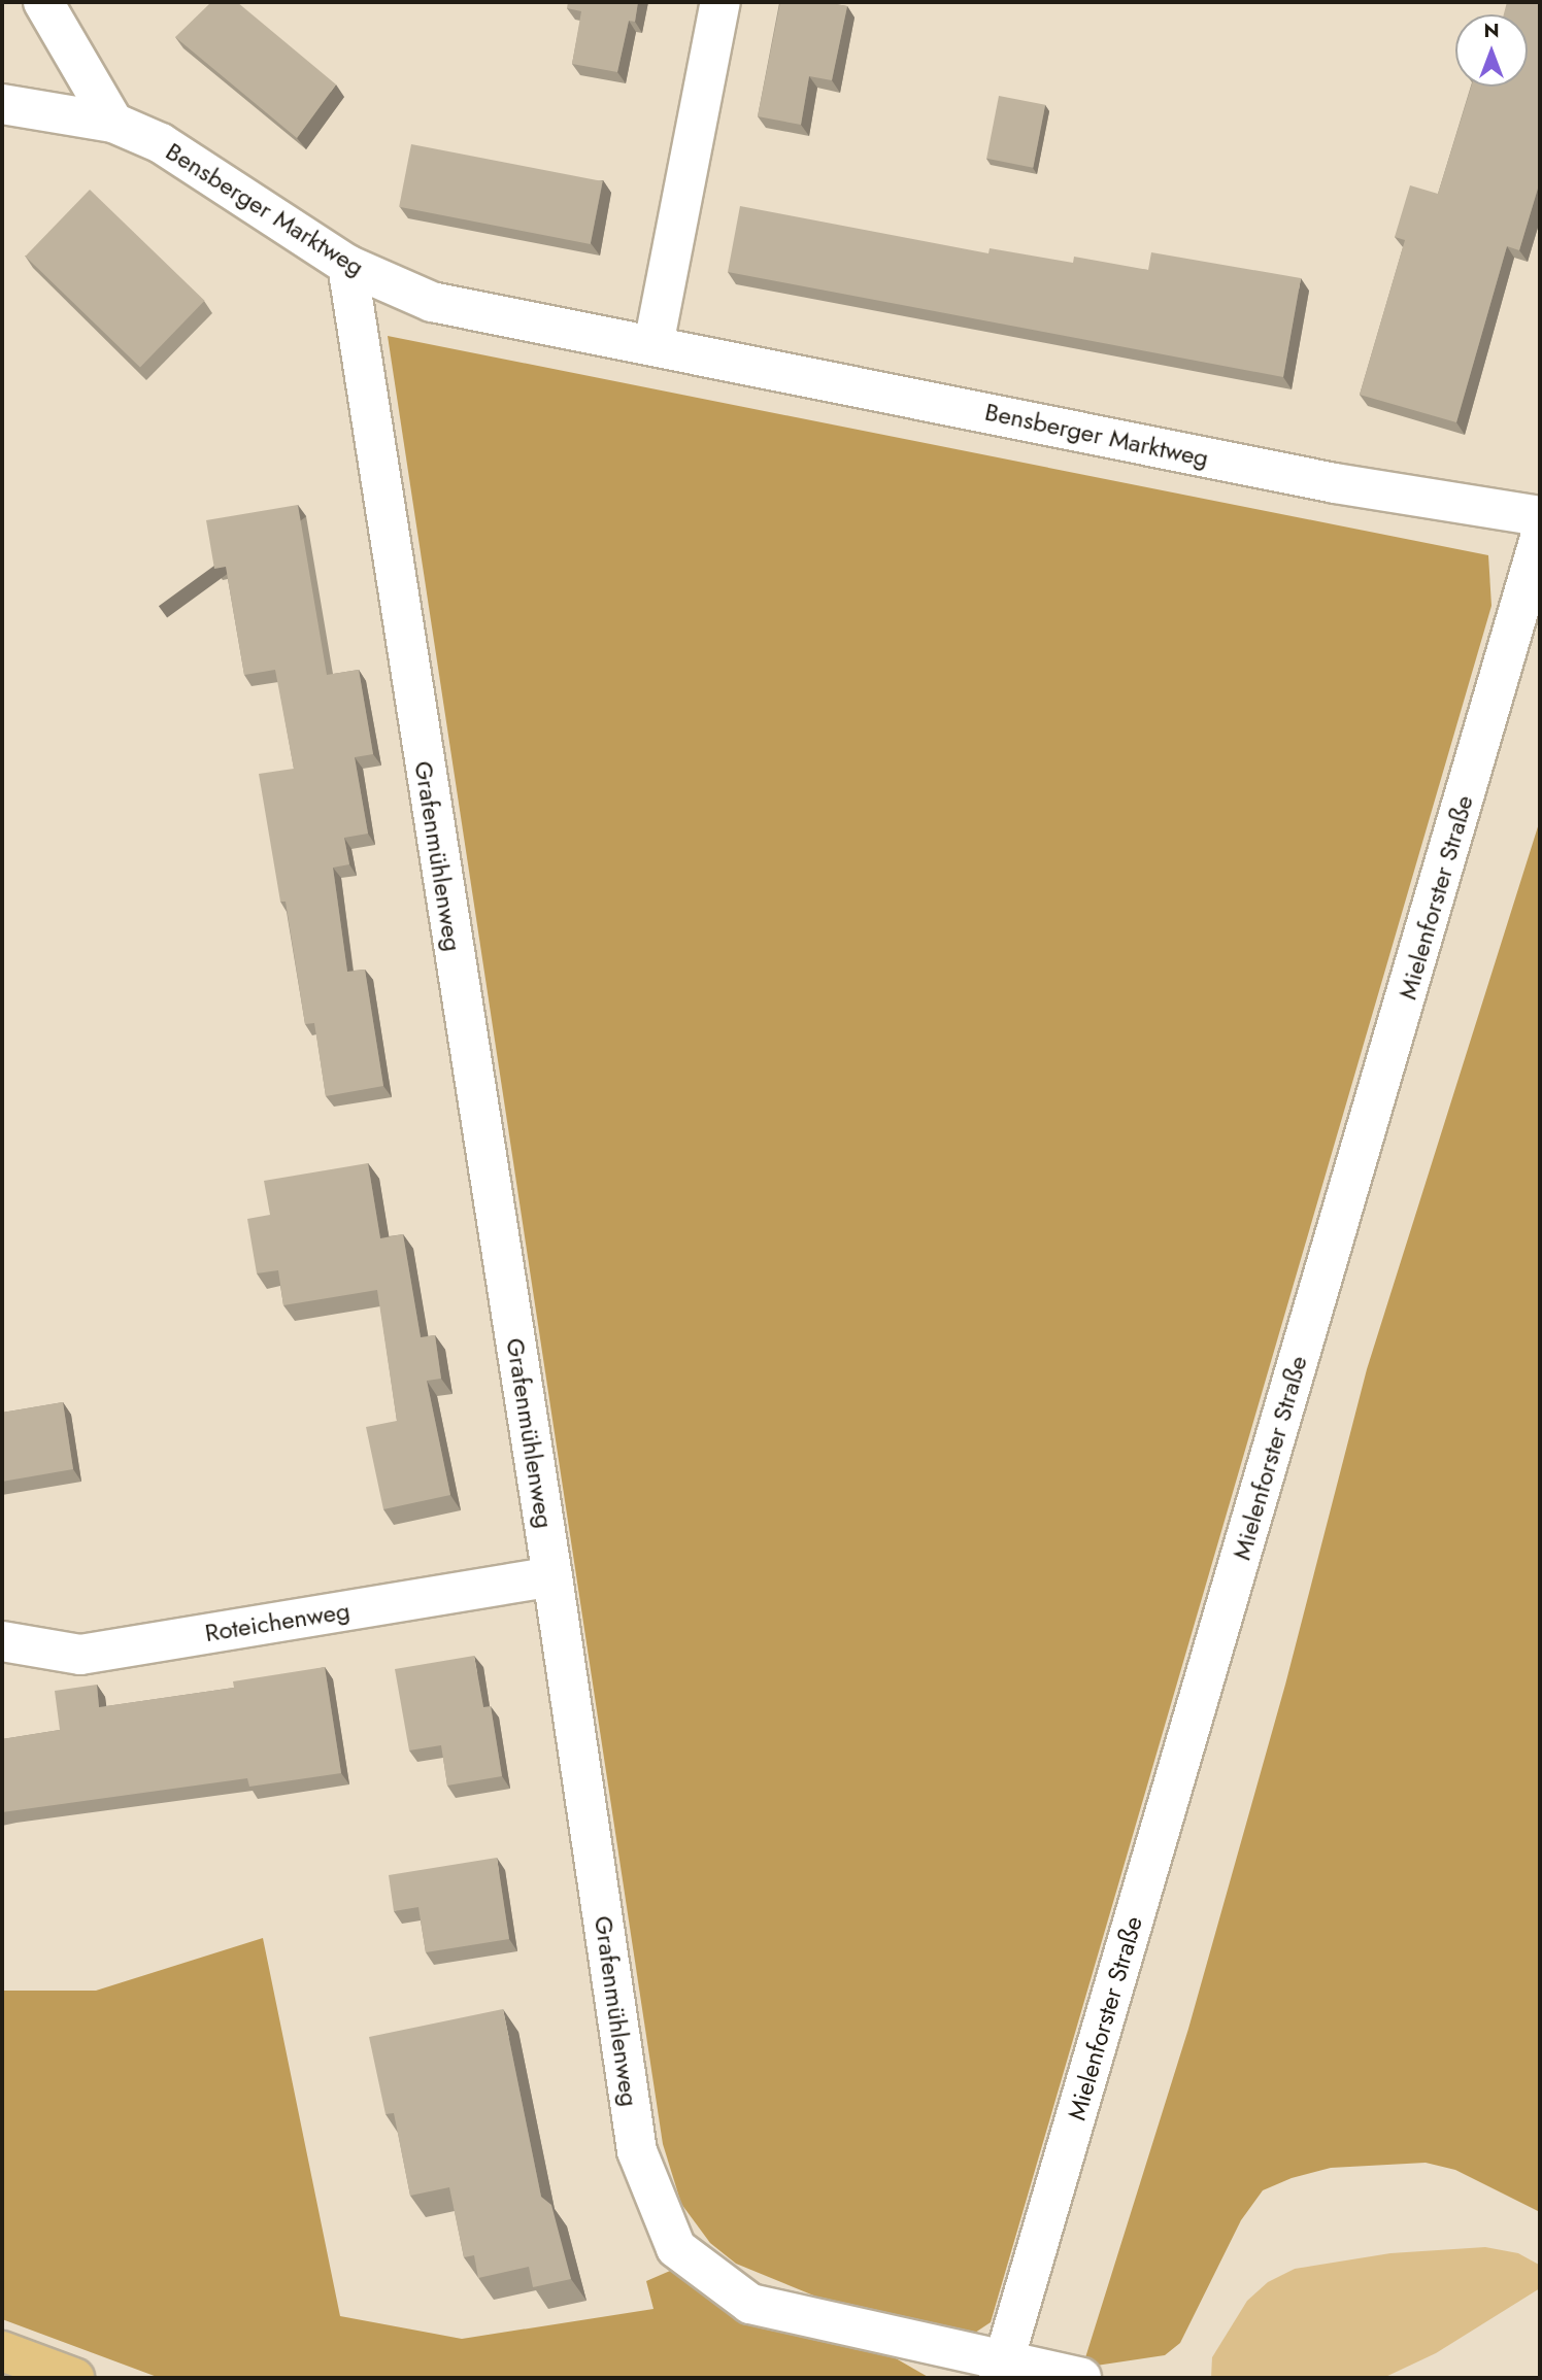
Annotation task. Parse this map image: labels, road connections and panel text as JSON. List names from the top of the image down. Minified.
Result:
{"streets":{"street":["Bensberger Marktweg","Grafenmühlenweg","Mielenforster Straße","Roteichenweg"]},"crossings":[["Bensberger Marktweg","Grafenmühlenweg"],["Grafenmühlenweg","Mielenforster Straße"],["Grafenmühlenweg","Roteichenweg"]],"north":"top"}
